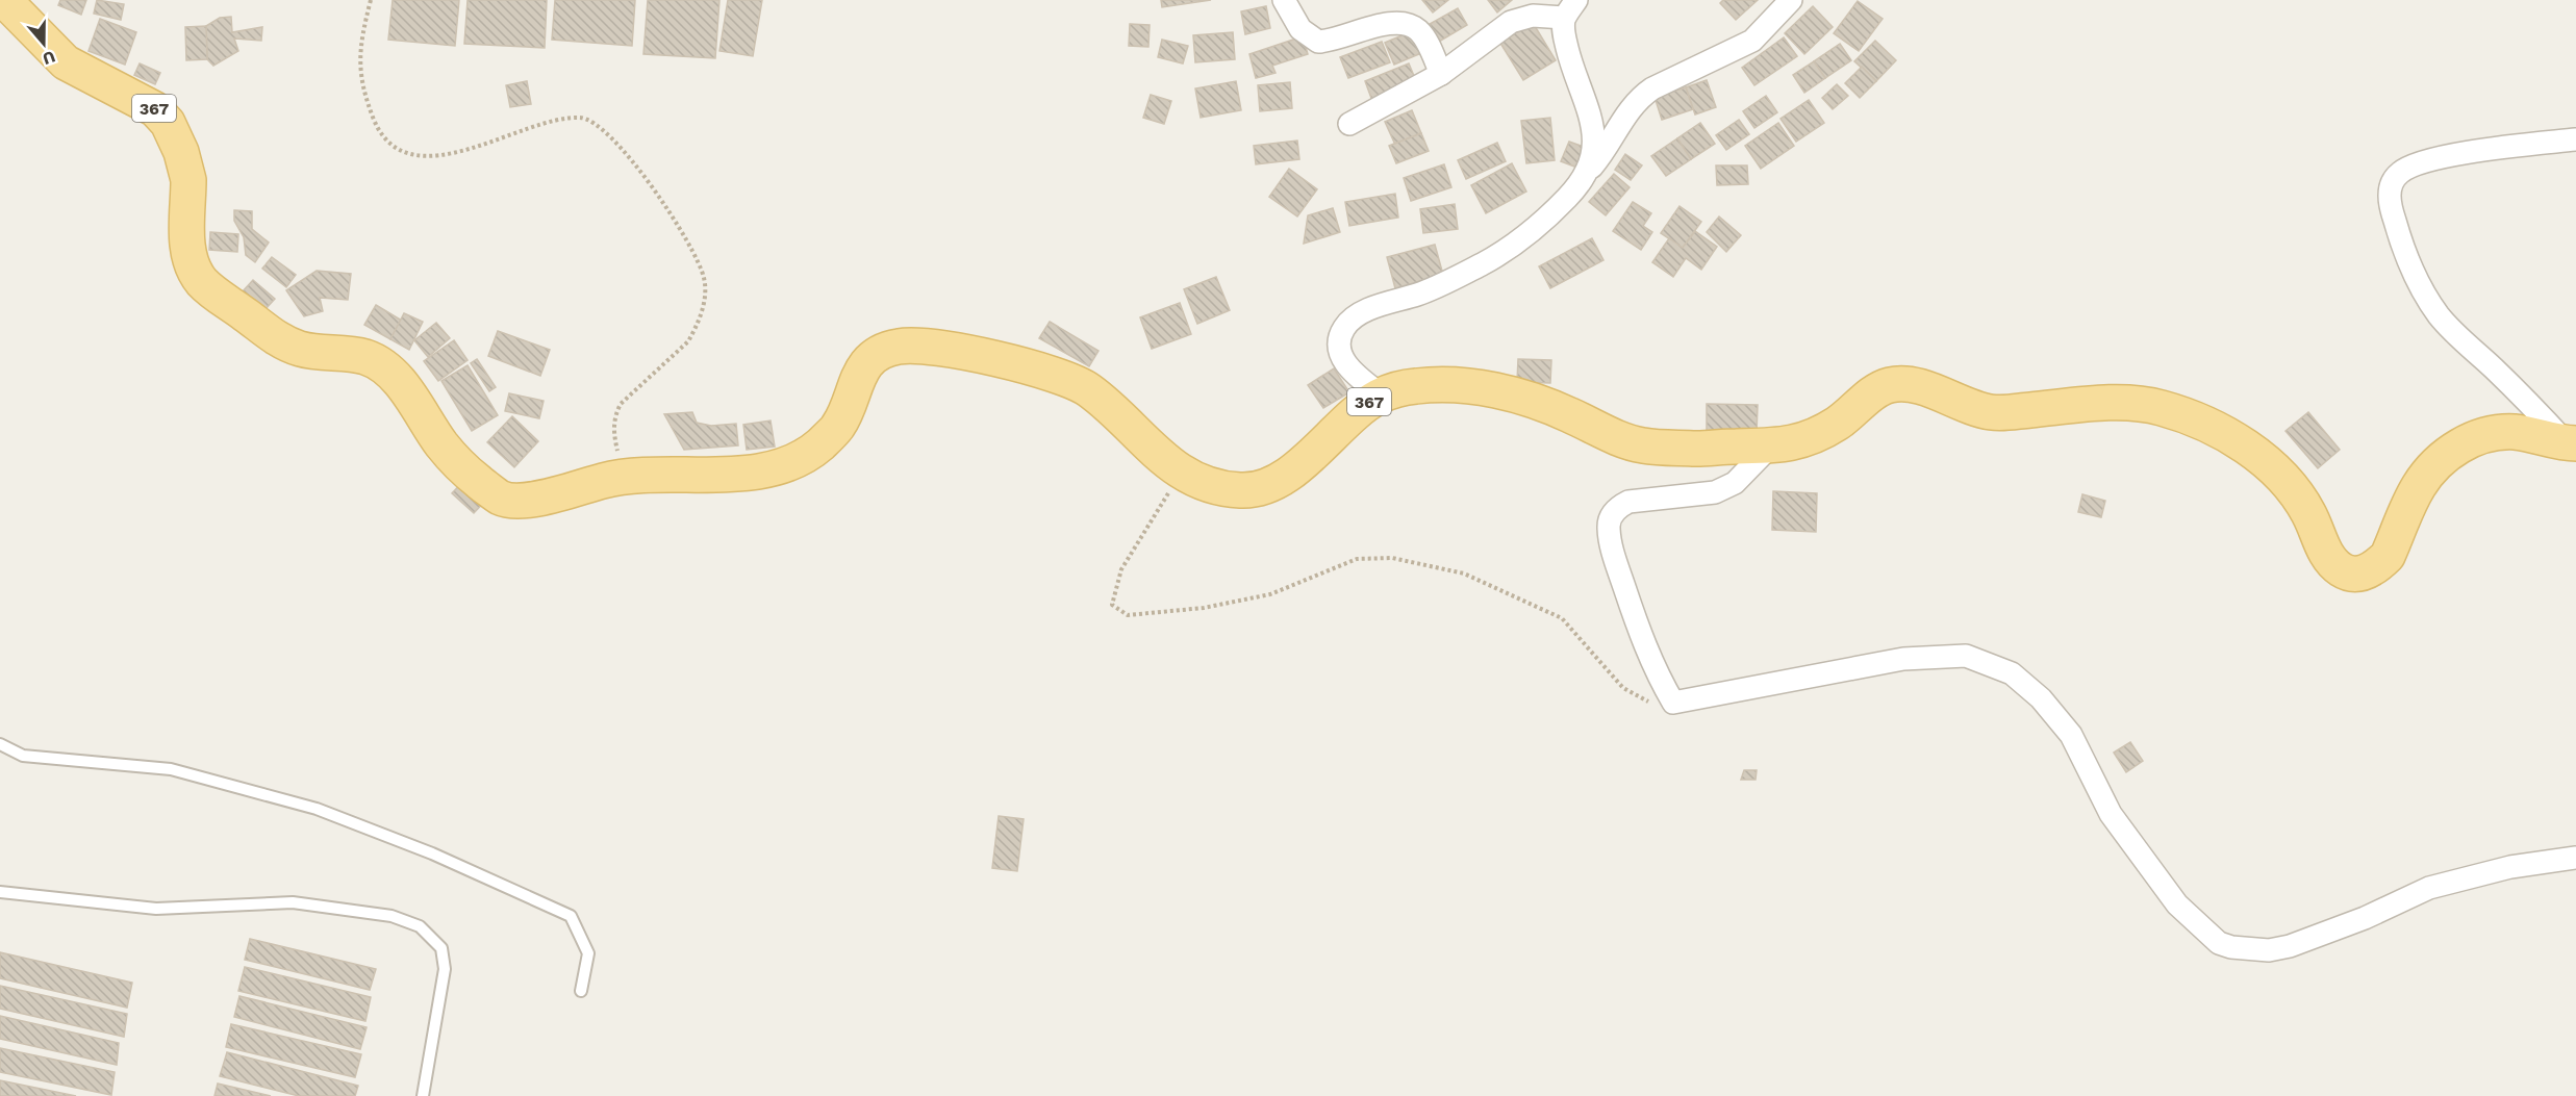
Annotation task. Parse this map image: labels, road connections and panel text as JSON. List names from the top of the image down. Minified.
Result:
{"streets":{"main road":["367"]},"north":"bottom"}
